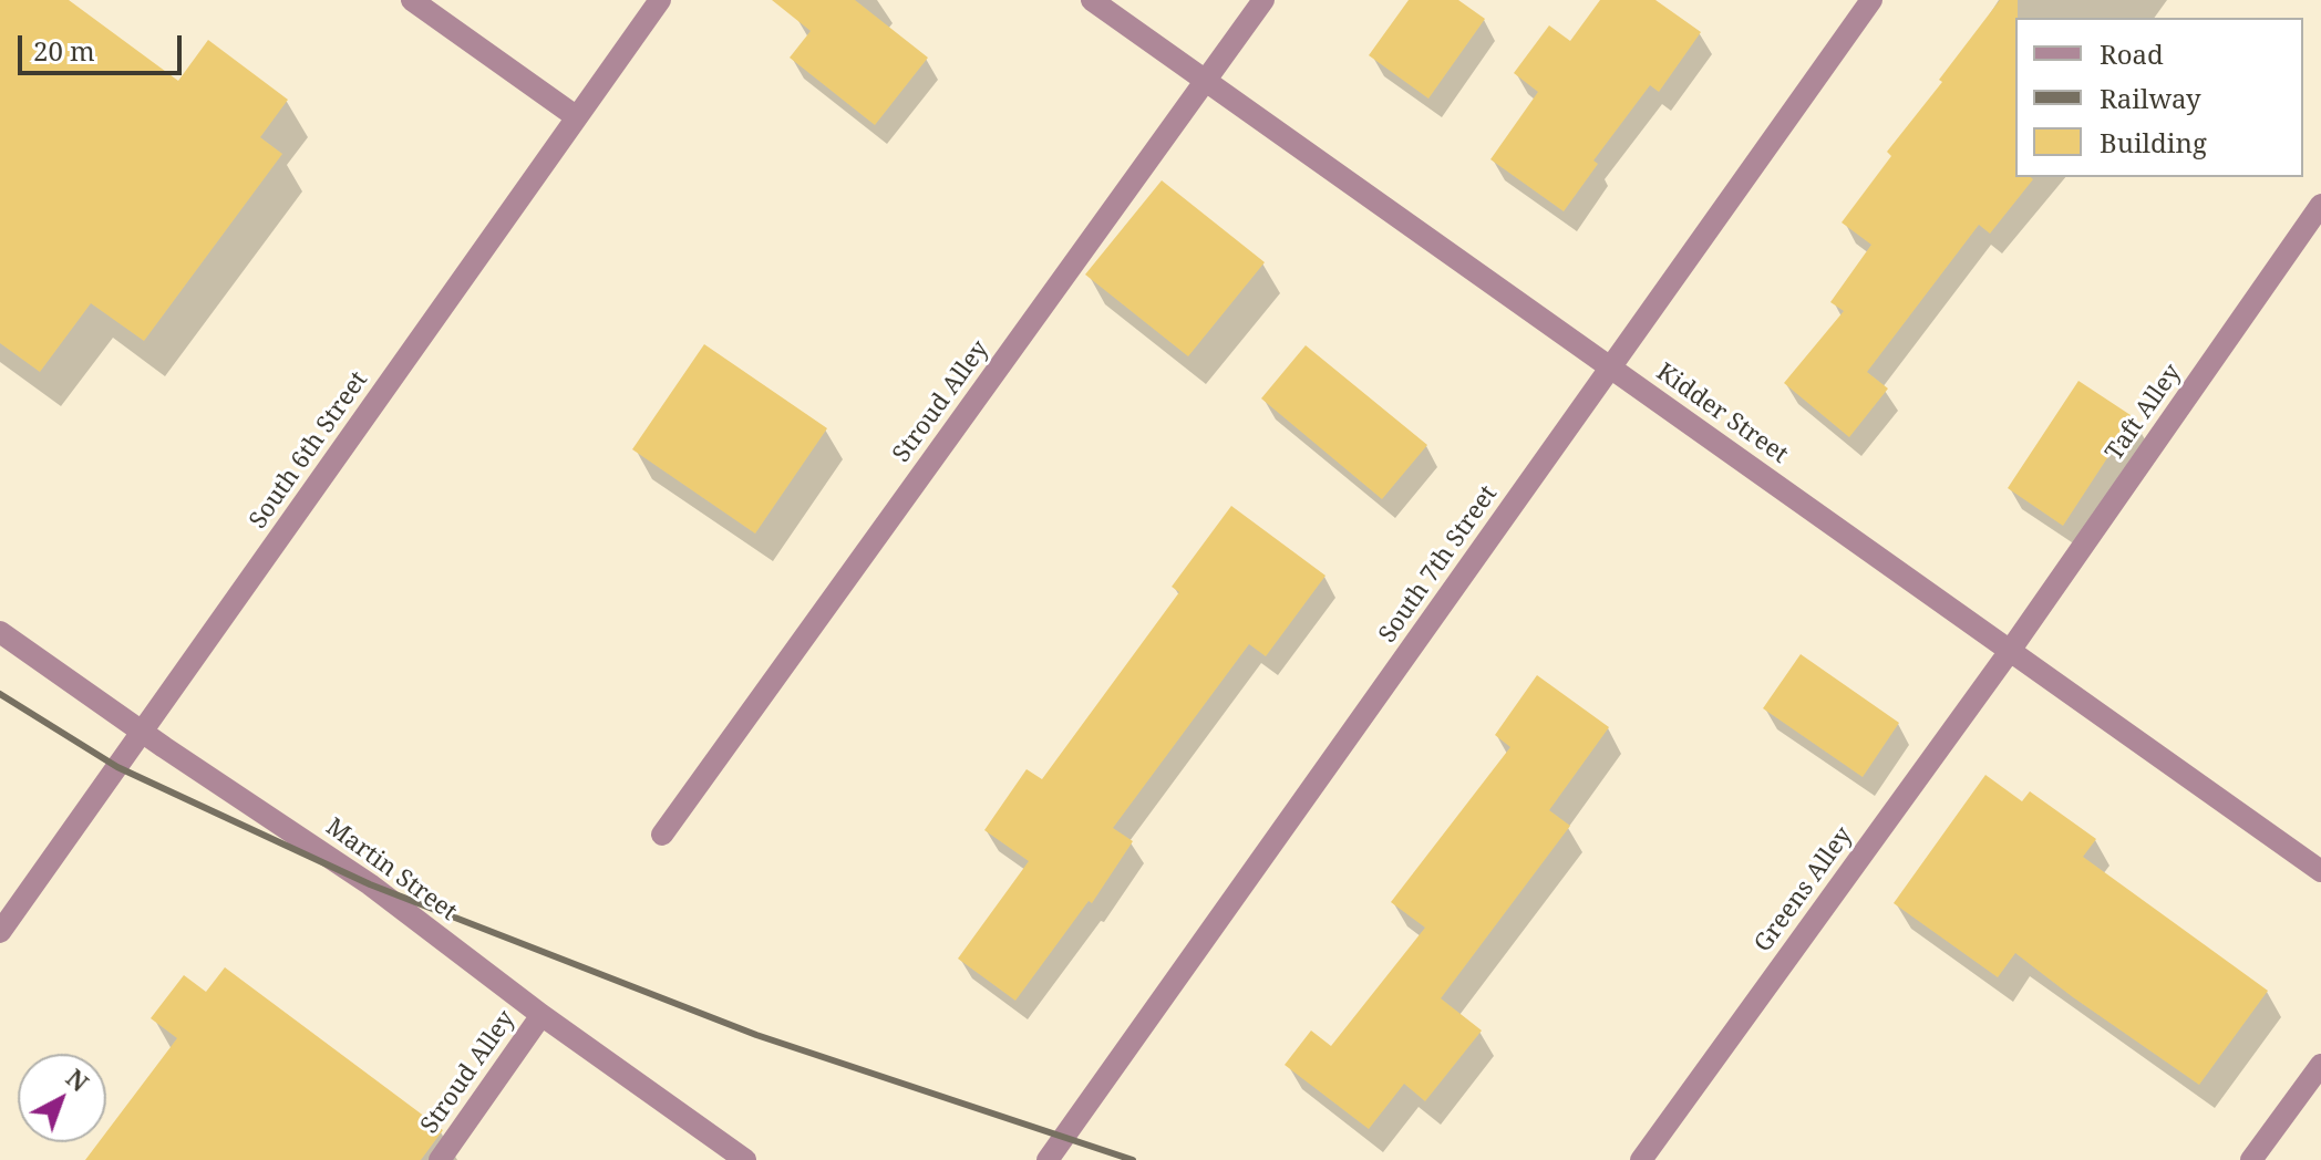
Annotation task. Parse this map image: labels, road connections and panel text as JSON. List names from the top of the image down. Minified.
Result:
{"streets":{"street":["Stroud Alley","Taft Alley","Kidder Street","South 6th Street","South 7th Street","Martin Street","Greens Alley"]},"crossings":[["Stroud Alley","Kidder Street"],["Stroud Alley","Martin Street"],["Taft Alley","Kidder Street"],["Taft Alley","Greens Alley"],["Kidder Street","South 7th Street"],["Kidder Street","Greens Alley"],["South 6th Street","Martin Street"]],"legend":["Road","Railway","Building"],"scale_bar":"20 m","north":"top right"}
